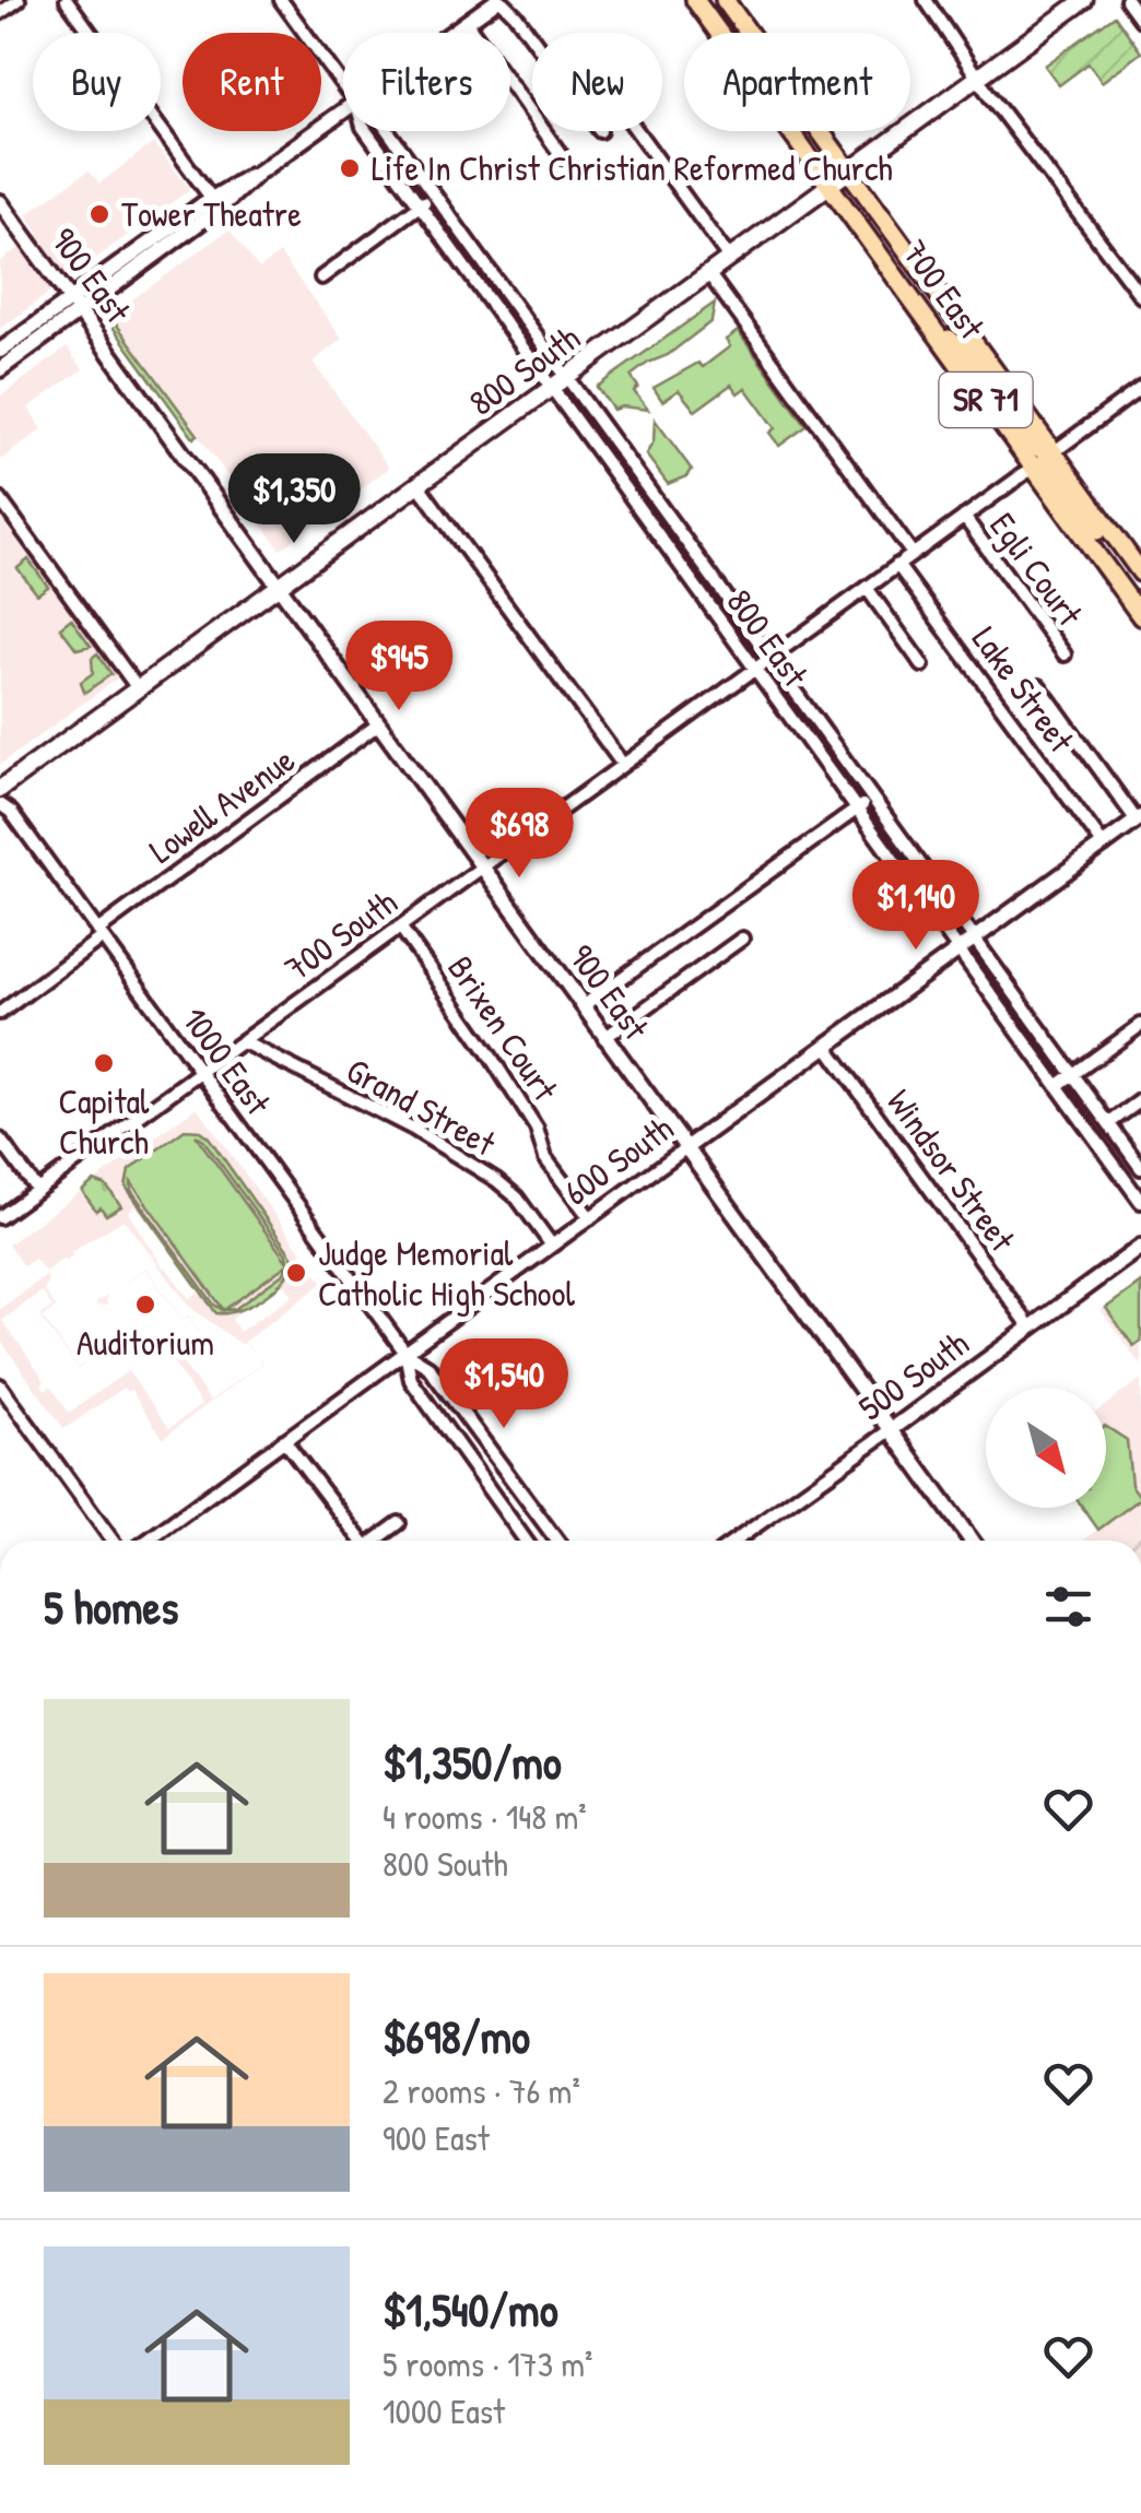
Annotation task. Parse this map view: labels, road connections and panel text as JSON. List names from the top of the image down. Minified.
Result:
{"streets":{"main road":["700 East","800 South","SR 71"],"street":["900 East","Egli Court","800 East","Lake Street","Lowell Avenue","700 South","Brixen Court","1000 East","Grand Street","600 South","Windsor Street","500 South"]},"crossings":[["900 East","800 South"],["900 East","Lowell Avenue"],["900 East","700 South"],["900 East","600 South"],["900 East","500 South"],["700 East","800 South"],["700 East","700 South"],["800 South","800 East"],["Egli Court","700 South"],["800 East","700 South"],["800 East","600 South"],["Lake Street","700 South"],["Lake Street","600 South"],["Lowell Avenue","1000 East"],["700 South","Brixen Court"],["700 South","1000 East"],["700 South","Grand Street"],["Brixen Court","600 South"],["1000 East","600 South"],["Grand Street","600 South"],["600 South","Windsor Street"],["Windsor Street","500 South"]],"places":["Life In Christ Christian Reformed Church","Tower Theatre","Capital Church","Judge Memorial Catholic High School","Auditorium"],"north":"bottom right","page":{"chip":["Buy","Rent","Filters","New","Apartment"],"price":["$1,350","$945","$698","$1,140","$1,540"],"heading":"5 homes","list":[{"name":"$1,350/mo","note":"4 rooms · 148 m² · 800 South"},{"name":"$698/mo","note":"2 rooms · 76 m² · 900 East"},{"name":"$1,540/mo","note":"5 rooms · 173 m² · 1000 East"}]}}
